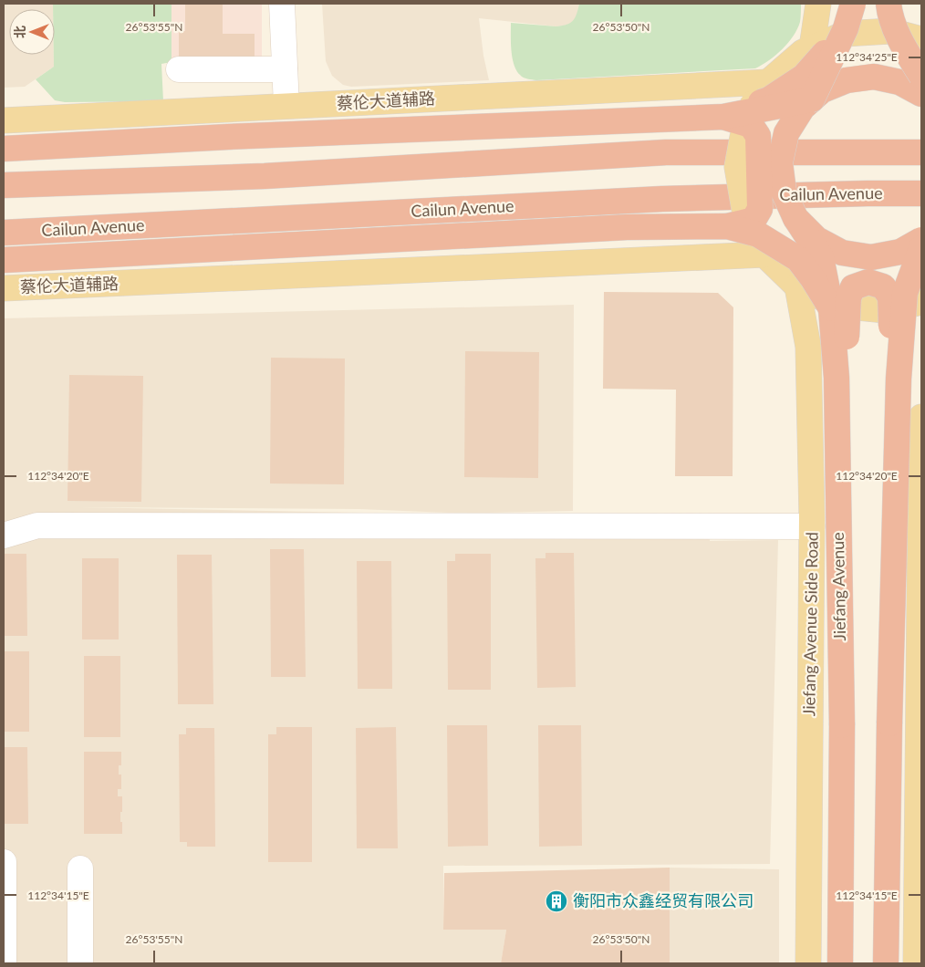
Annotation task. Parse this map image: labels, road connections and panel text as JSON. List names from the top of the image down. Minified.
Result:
{"streets":{"highway":["Cailun Avenue","Jiefang Avenue"],"main road":["蔡伦大道辅路","Jiefang Avenue Side Road"]},"places":{"building":["衡阳市众鑫经贸有限公司"]},"north":"left","coordinates":["26°53'55\"N","26°53'50\"N","112°34'25\"E","112°34'20\"E","112°34'15\"E"]}
